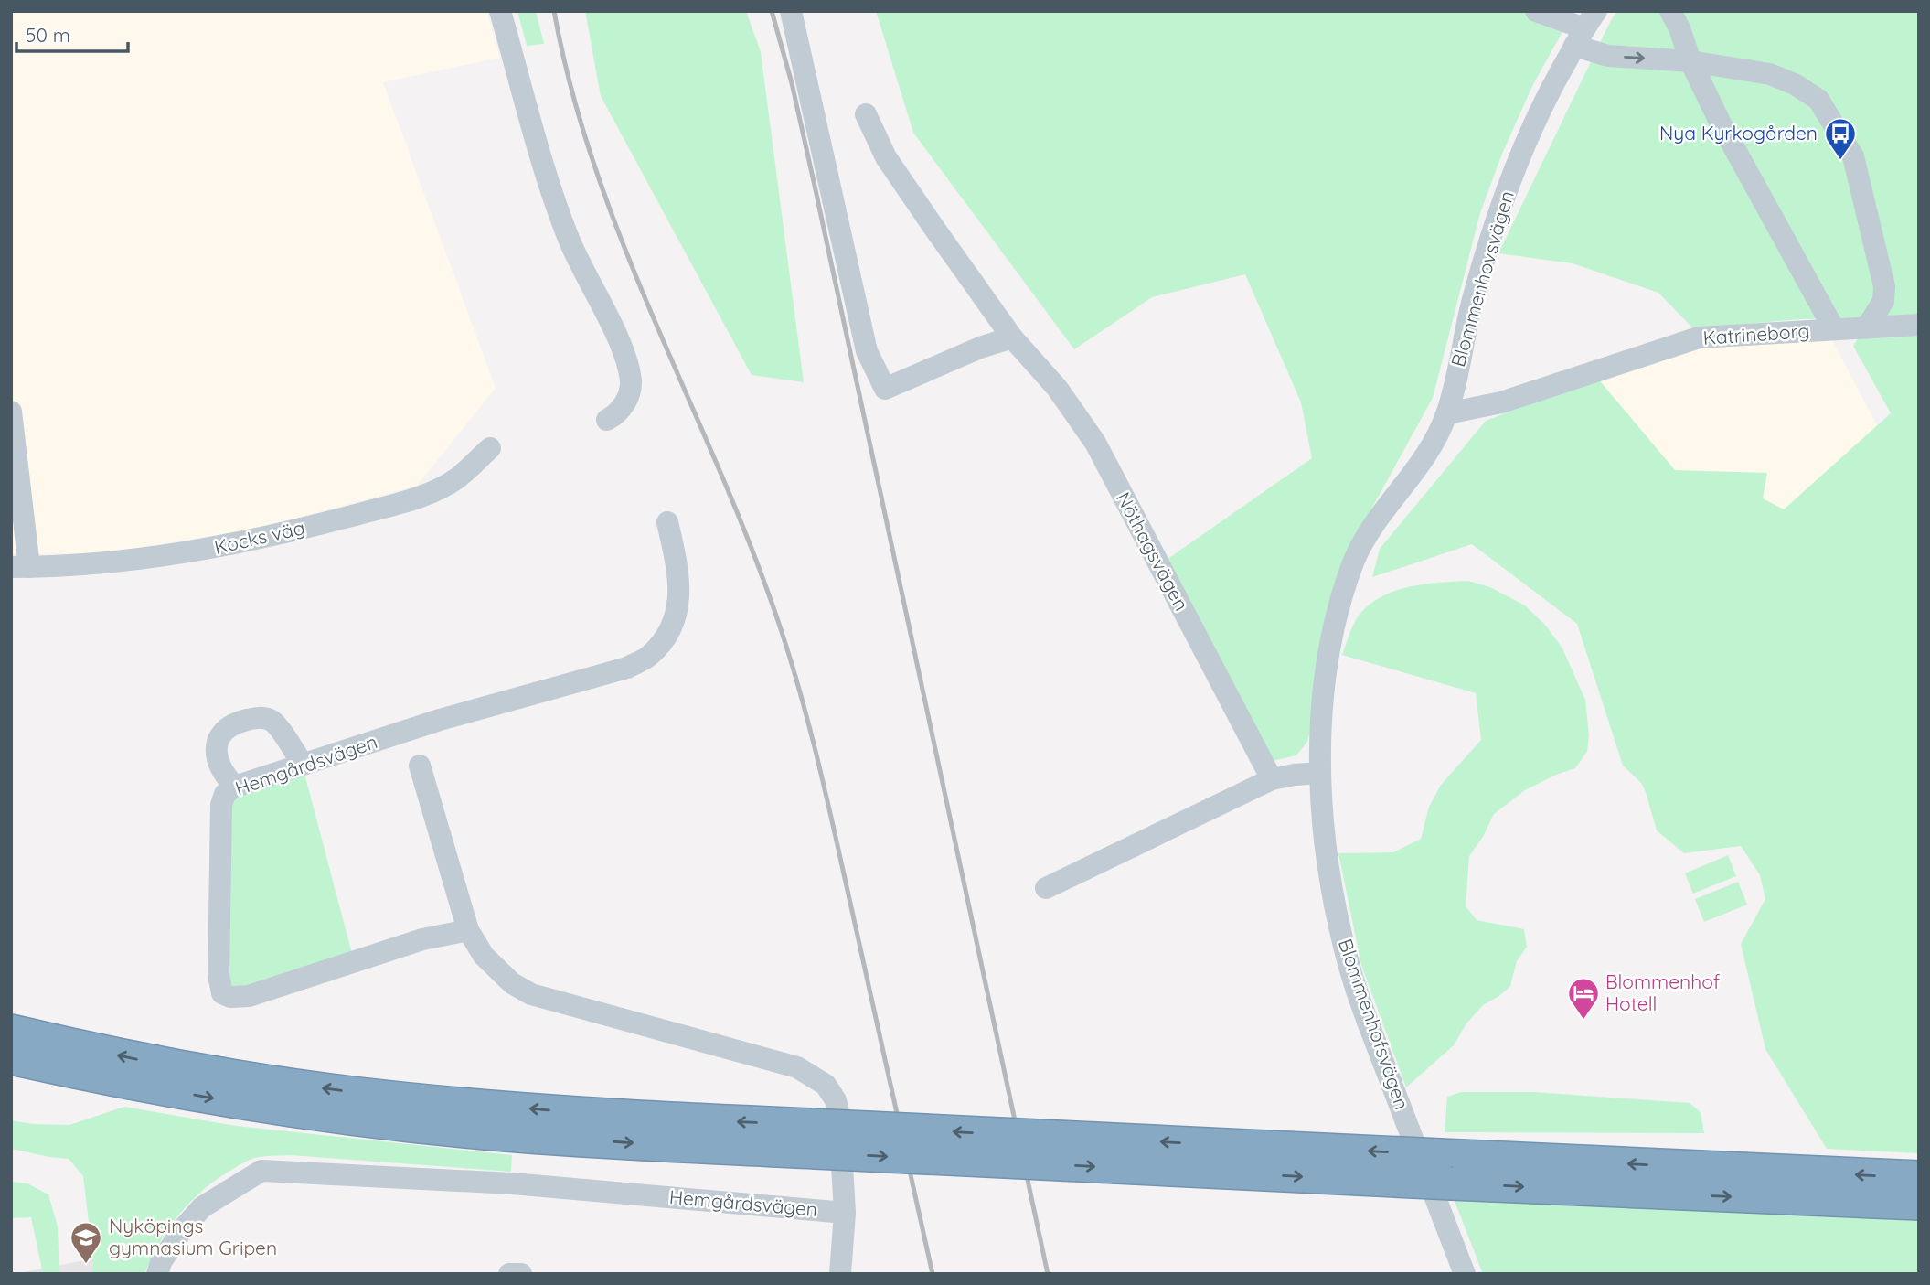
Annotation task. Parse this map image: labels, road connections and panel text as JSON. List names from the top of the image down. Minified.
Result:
{"streets":{"street":["Blommenhovsvägen","Katrineborg","Kocks väg","Nöthagsvägen","Hemgårdsvägen","Blommenhofsvägen"]},"crossings":[["Blommenhovsvägen","Katrineborg"],["Blommenhovsvägen","Blommenhofsvägen"],["Katrineborg","Blommenhofsvägen"]],"places":{"bus stop":["Nya Kyrkogården"],"hotel":["Blommenhof Hotell"],"school or university":["Nyköpings gymnasium Gripen"]},"scale_bar":"50 m"}
